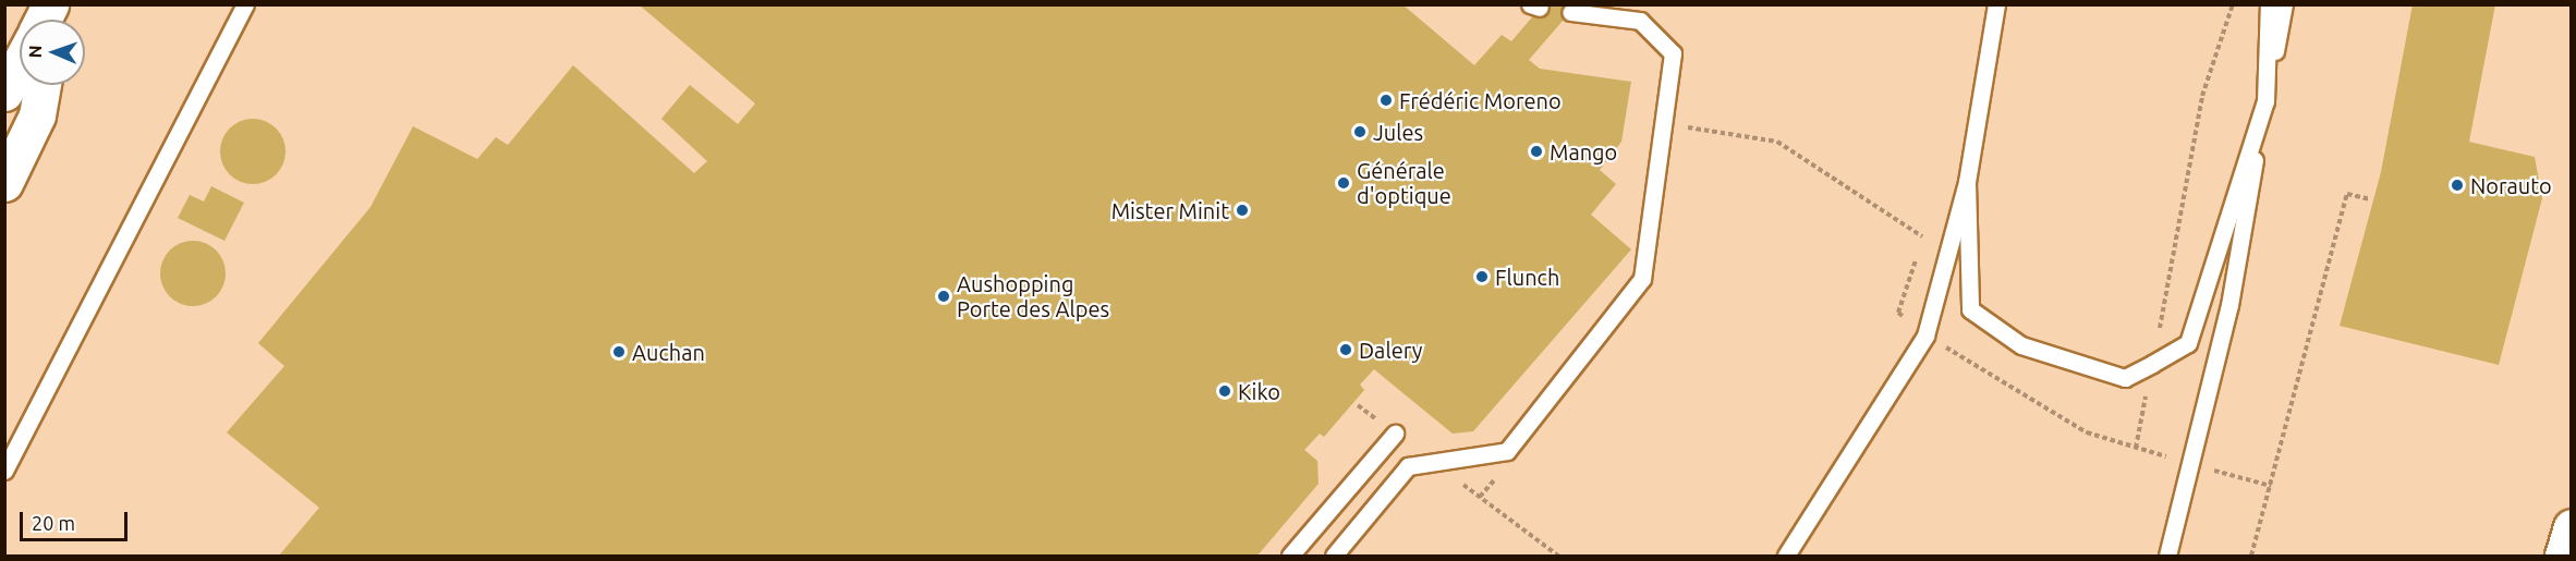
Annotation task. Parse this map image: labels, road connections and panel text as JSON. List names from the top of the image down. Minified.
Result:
{"places":["Frédéric Moreno","Jules","Mango","Générale d'optique","Norauto","Mister Minit","Flunch","Aushopping Porte des Alpes","Dalery","Auchan","Kiko"],"scale_bar":"20 m","north":"left"}
